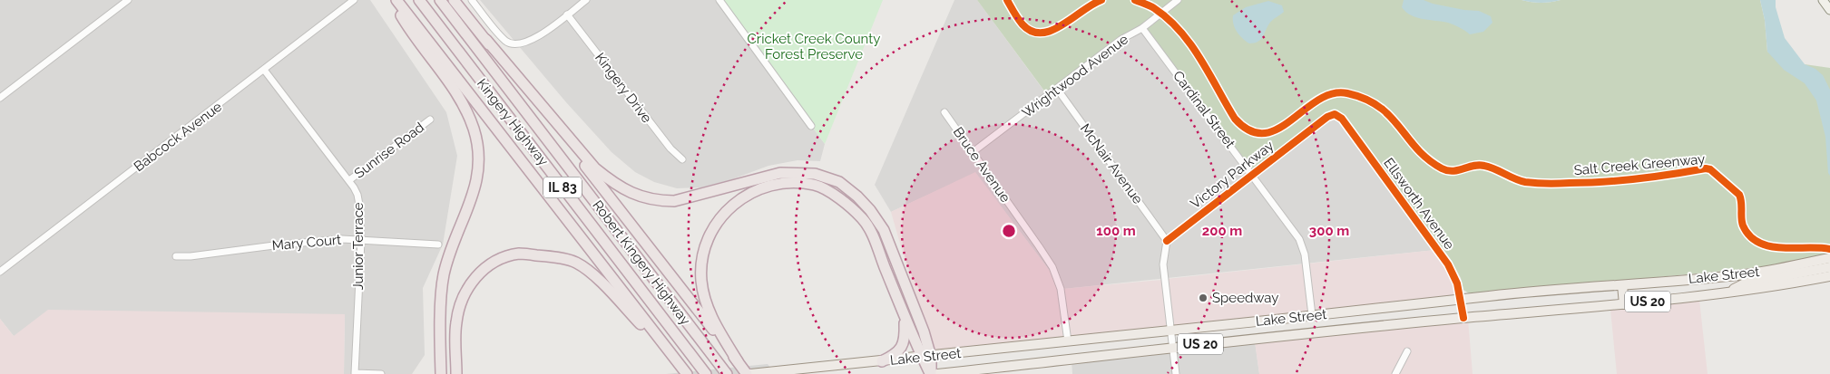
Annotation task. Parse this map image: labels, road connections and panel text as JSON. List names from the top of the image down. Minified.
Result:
{"streets":{"highway":["Kingery Highway","IL 83","Robert Kingery Highway"],"main road":["Lake Street","US 20"],"street":["Wrightwood Avenue","Kingery Drive","Cardinal Street","Babcock Avenue","Sunrise Road","McNair Avenue","Bruce Avenue","Victory Parkway","Ellsworth Avenue","Mary Court","Junior Terrace"],"cycle path":["Salt Creek Greenway"]},"crossings":[["Wrightwood Avenue","Cardinal Street"],["Wrightwood Avenue","McNair Avenue"],["Wrightwood Avenue","Bruce Avenue"],["Cardinal Street","Victory Parkway"],["Cardinal Street","Lake Street"],["Babcock Avenue","Junior Terrace"],["Sunrise Road","Junior Terrace"],["McNair Avenue","Victory Parkway"],["Bruce Avenue","Lake Street"],["Victory Parkway","Ellsworth Avenue"],["Ellsworth Avenue","Lake Street"],["Mary Court","Junior Terrace"]],"parks":["Cricket Creek County Forest Preserve"],"places":["Speedway"],"rings":["100 m","200 m","300 m"]}
